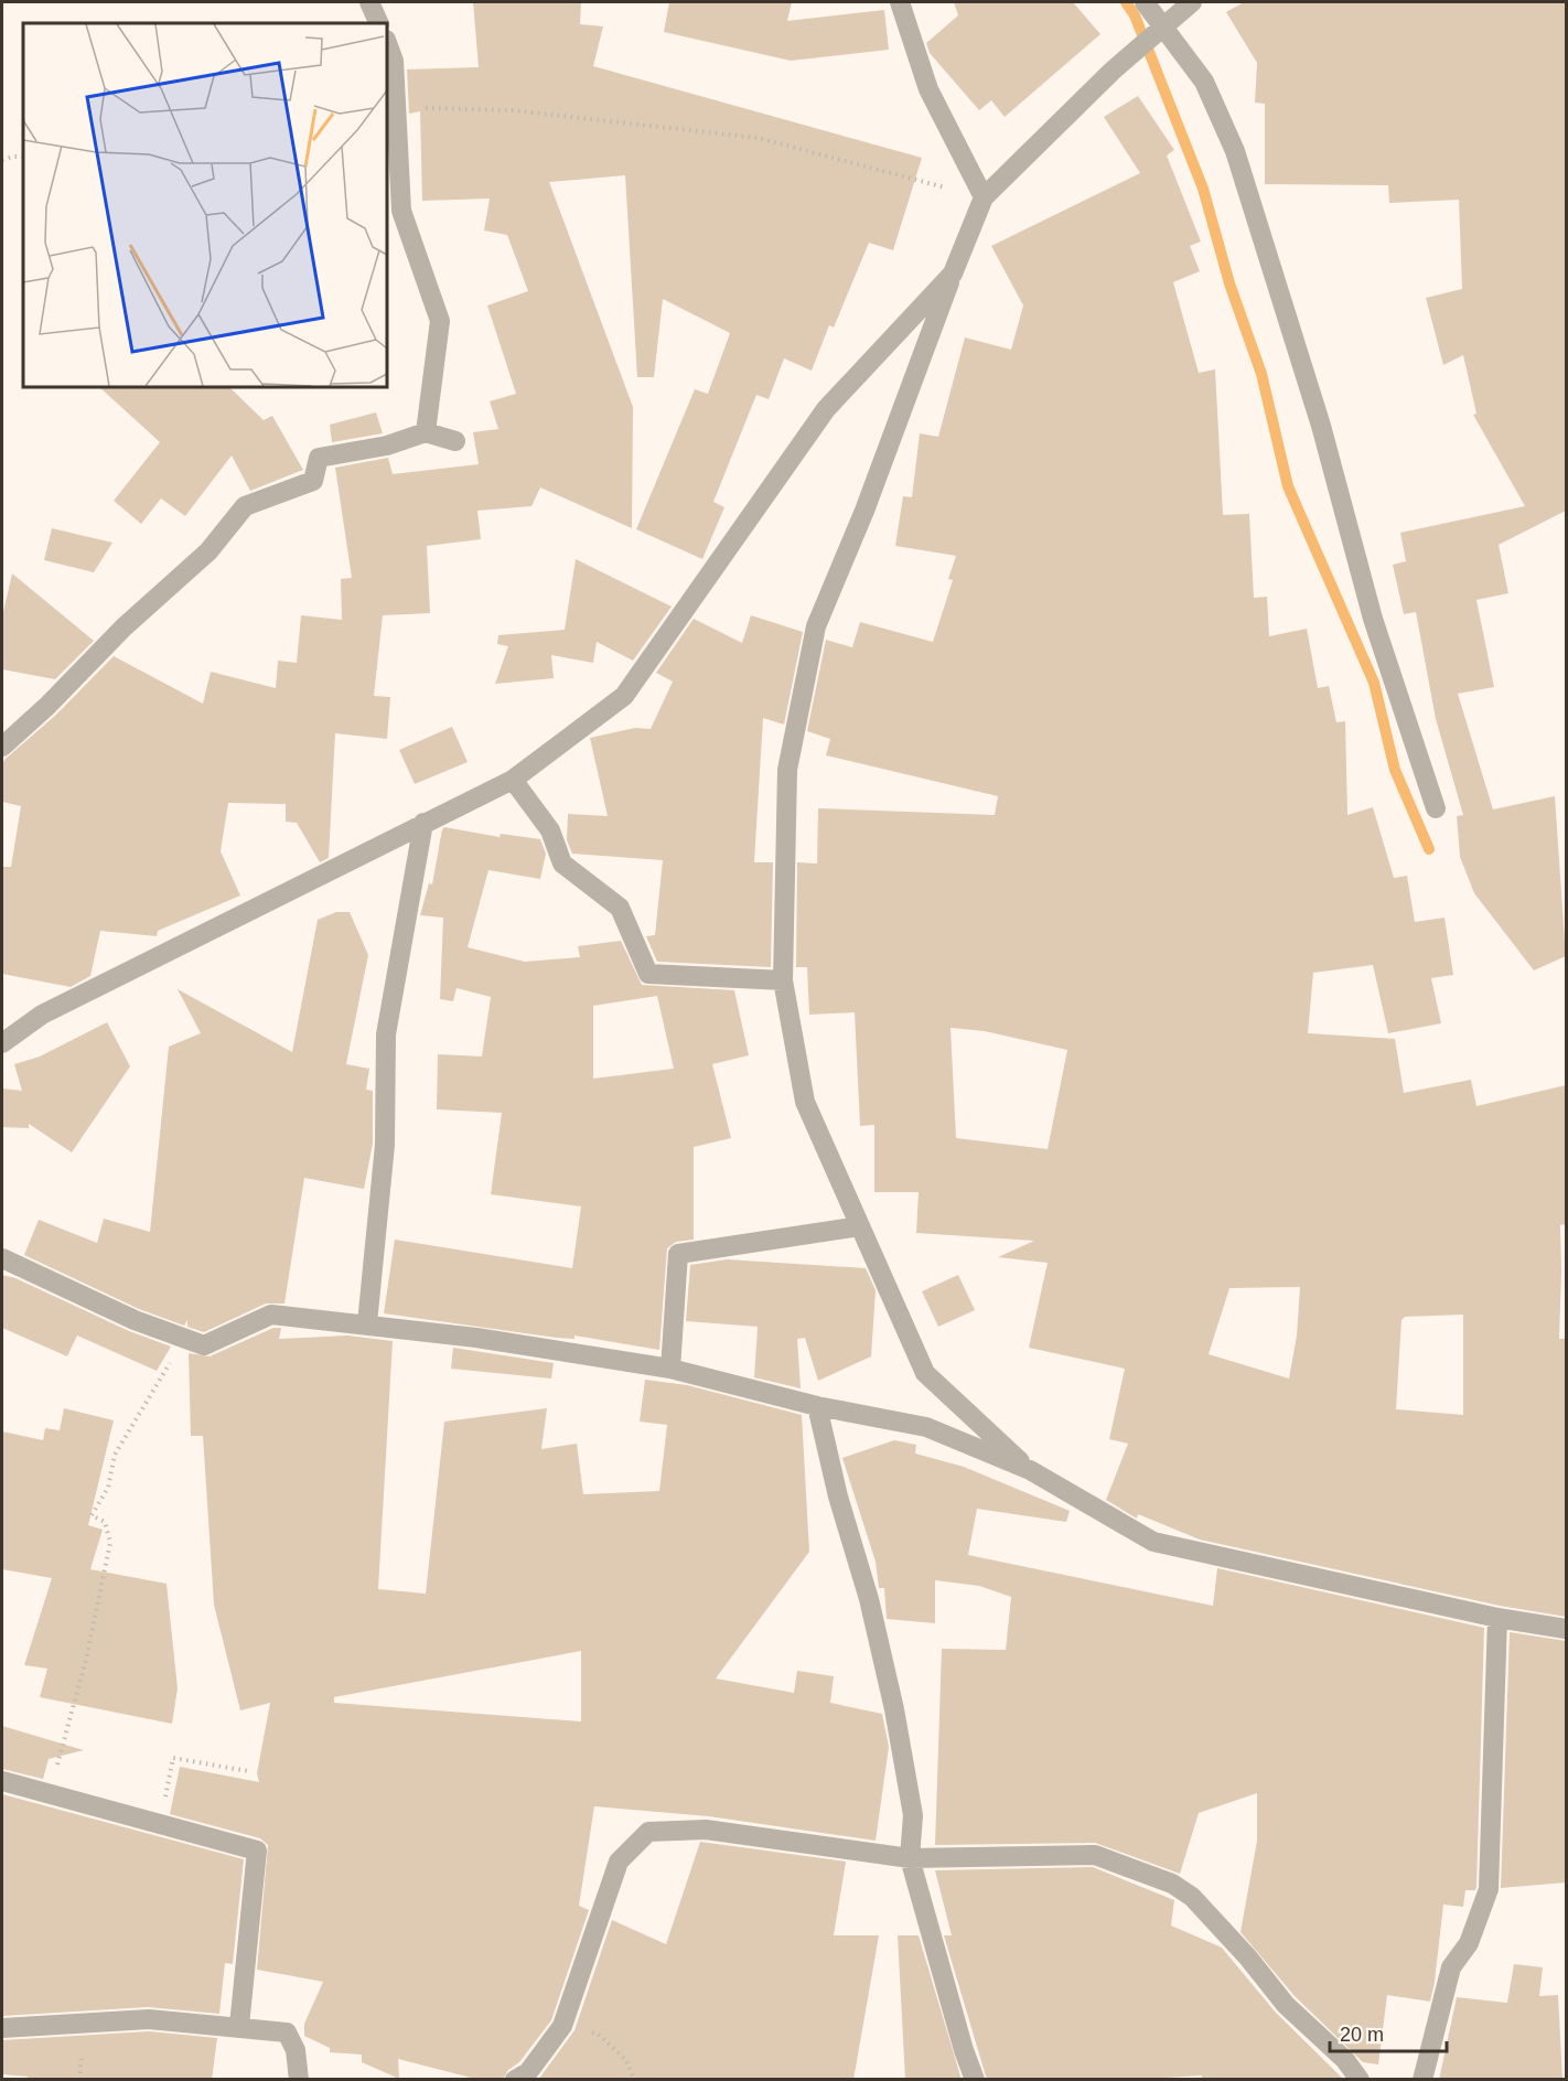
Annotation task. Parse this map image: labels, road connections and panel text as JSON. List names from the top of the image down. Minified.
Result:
{"scale_bar":"20 m"}
